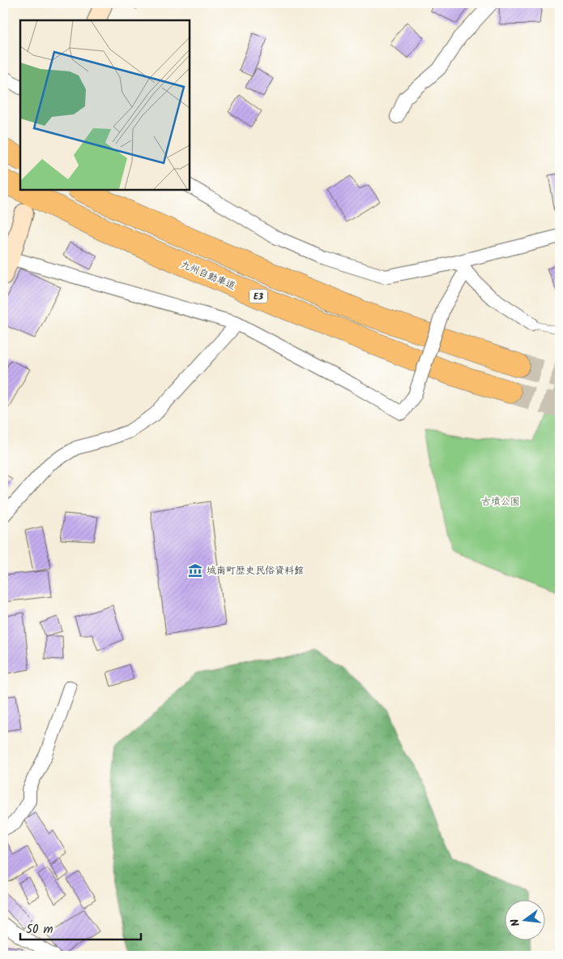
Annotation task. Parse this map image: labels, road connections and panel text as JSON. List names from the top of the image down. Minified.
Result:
{"streets":{"highway":["九州自動車道","E3"]},"parks":["古墳公園"],"places":{"museum":["城南町歴史民俗資料館"]},"scale_bar":"50 m","north":"left"}
